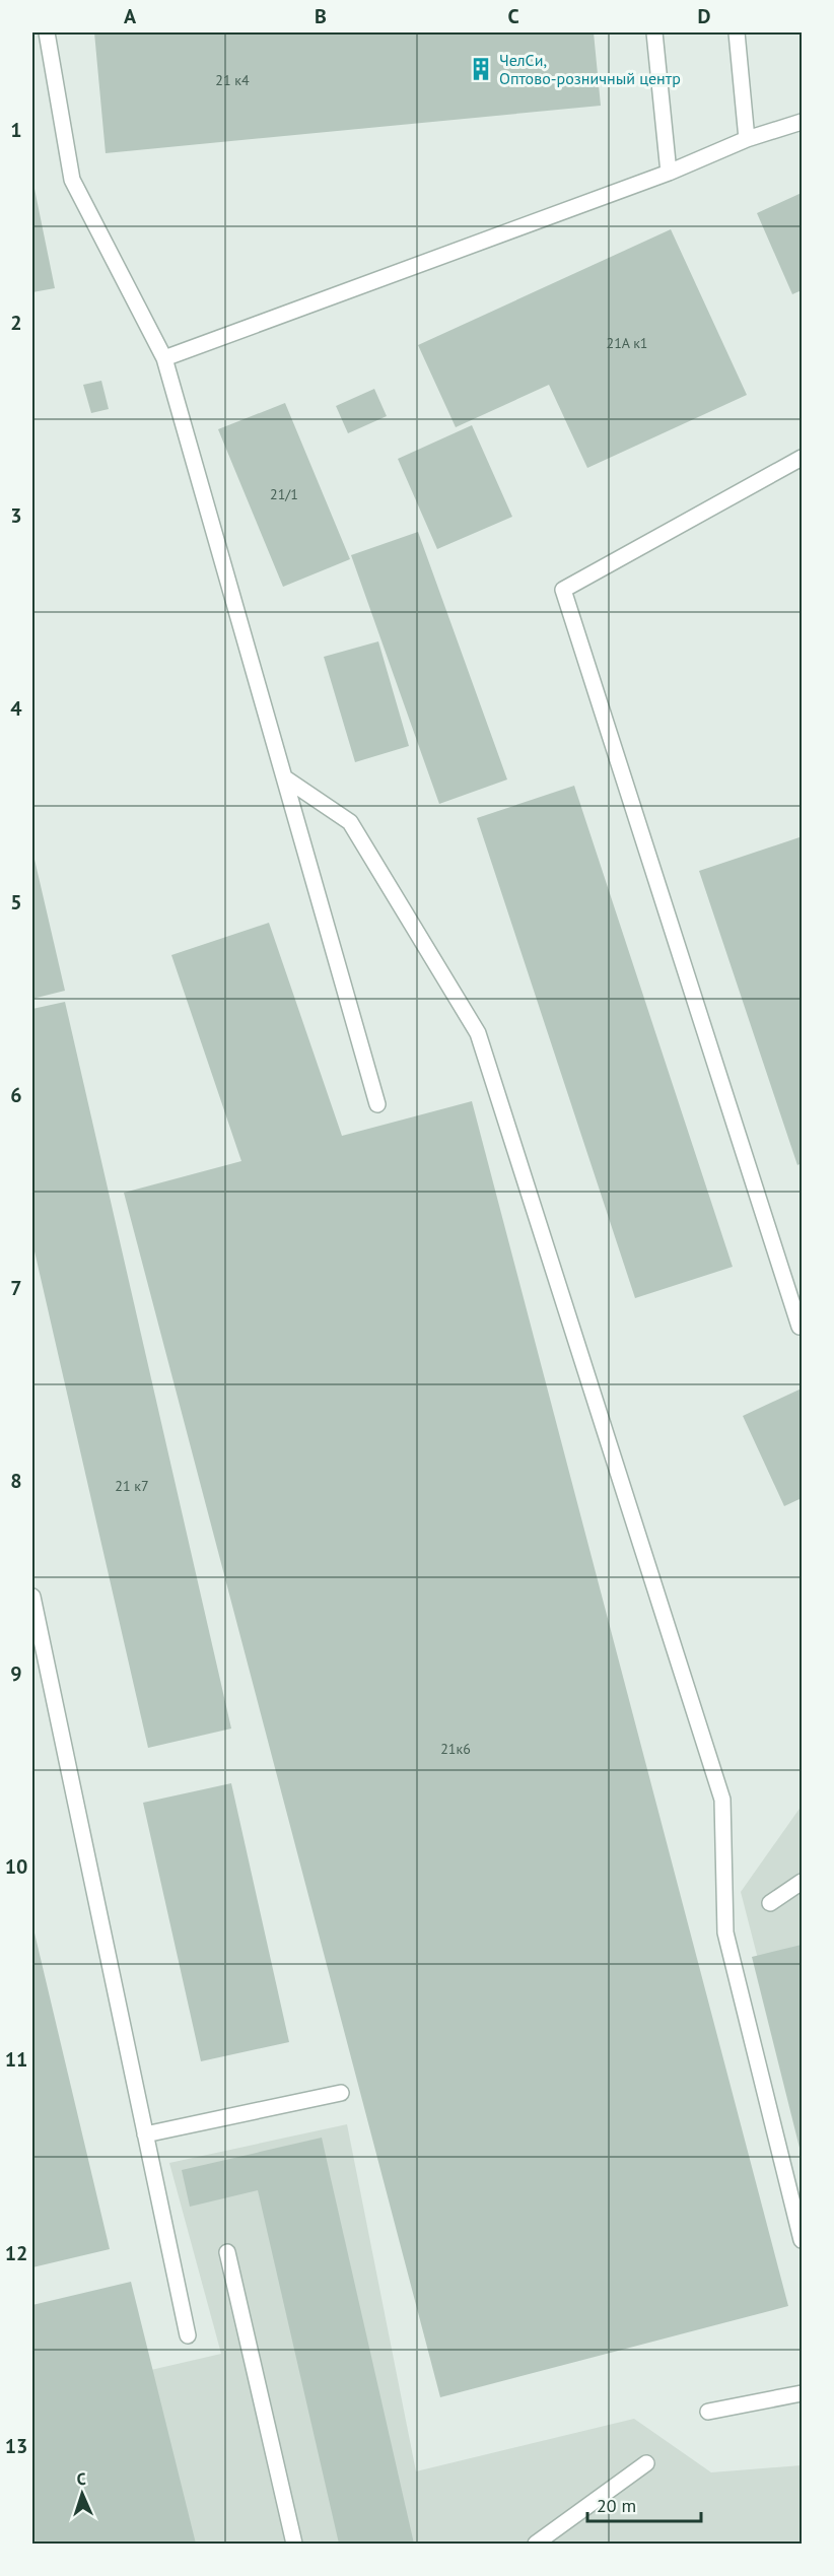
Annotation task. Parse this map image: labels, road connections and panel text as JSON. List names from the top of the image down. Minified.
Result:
{"places":{"building":["ЧелСи, Оптово-розничный центр"]},"house_numbers":["21 к4","21А к1","21/1","21 к7","21к6"],"scale_bar":"20 m","north":"top","grid":{"columns":["A","B","C","D"],"rows":["1","2","3","4","5","6","7","8","9","10","11","12","13"]}}
